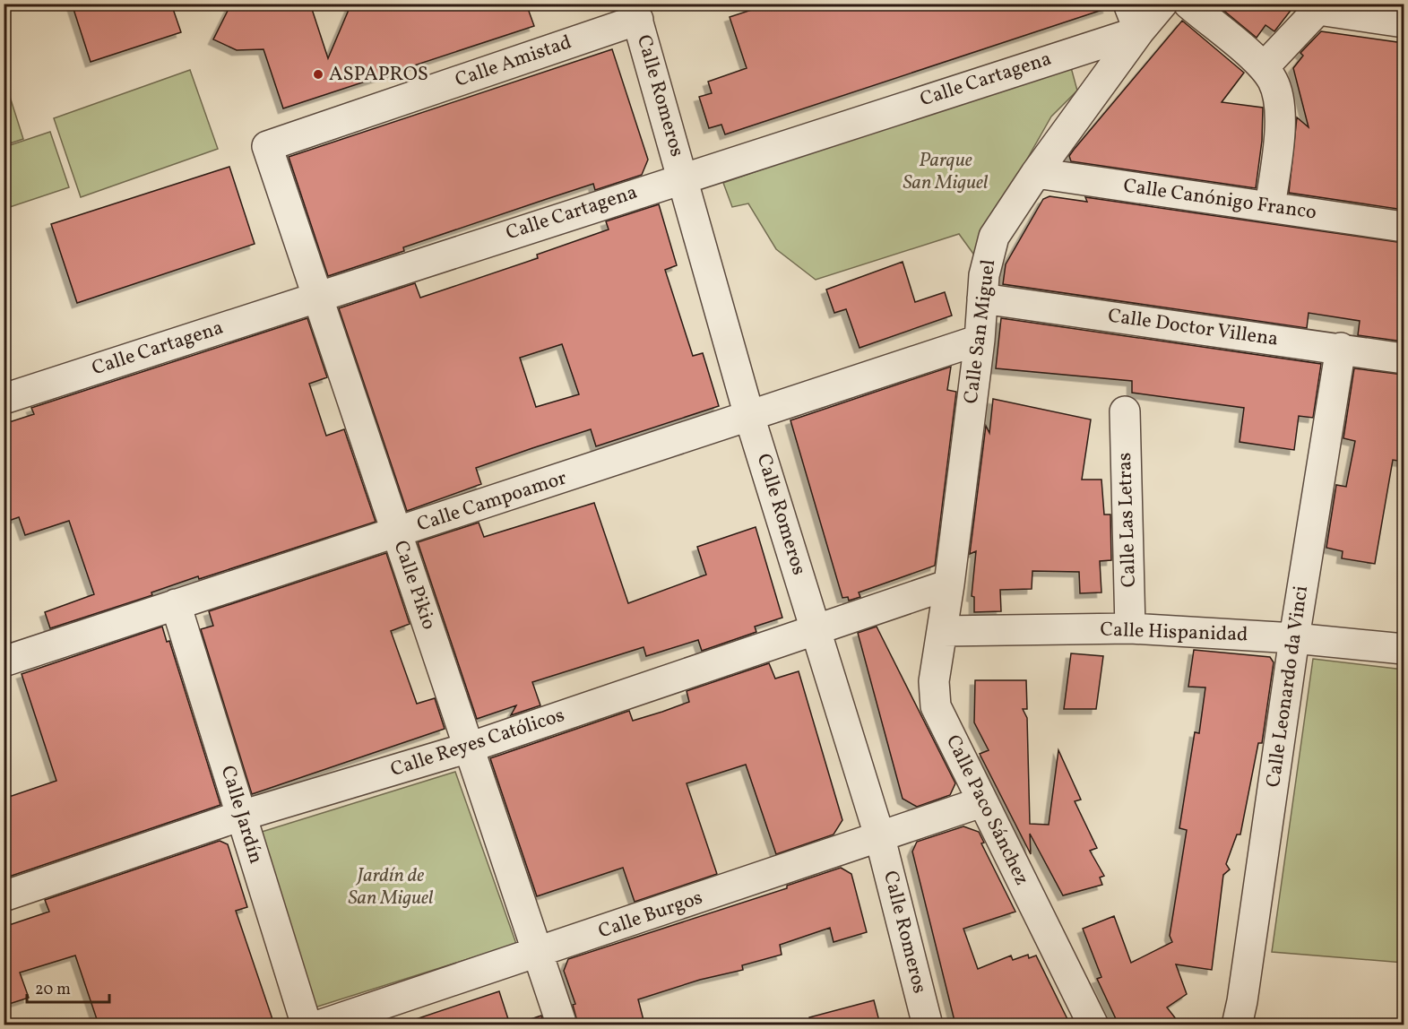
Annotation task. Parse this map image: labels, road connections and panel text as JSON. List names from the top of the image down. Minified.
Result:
{"streets":{"street":["Calle Amistad","Calle Cartagena","Calle Romeros","Calle Canónigo Franco","Calle Doctor Villena","Calle San Miguel","Calle Campoamor","Calle Las Letras","Calle Pikio","Calle Hispanidad","Calle Leonardo da Vinci","Calle Reyes Católicos","Calle Paco Sánchez","Calle Jardín","Calle Burgos"]},"crossings":[["Calle Amistad","Calle Romeros"],["Calle Amistad","Calle Pikio"],["Calle Cartagena","Calle Romeros"],["Calle Cartagena","Calle San Miguel"],["Calle Cartagena","Calle Pikio"],["Calle Romeros","Calle Campoamor"],["Calle Romeros","Calle Reyes Católicos"],["Calle Romeros","Calle Burgos"],["Calle Canónigo Franco","Calle San Miguel"],["Calle Doctor Villena","Calle San Miguel"],["Calle Doctor Villena","Calle Leonardo da Vinci"],["Calle San Miguel","Calle Campoamor"],["Calle San Miguel","Calle Reyes Católicos"],["Calle San Miguel","Calle Paco Sánchez"],["Calle Campoamor","Calle Pikio"],["Calle Campoamor","Calle Jardín"],["Calle Las Letras","Calle Hispanidad"],["Calle Pikio","Calle Reyes Católicos"],["Calle Pikio","Calle Burgos"],["Calle Hispanidad","Calle Leonardo da Vinci"],["Calle Hispanidad","Calle Paco Sánchez"],["Calle Reyes Católicos","Calle Paco Sánchez"],["Calle Reyes Católicos","Calle Jardín"],["Calle Paco Sánchez","Calle Burgos"]],"parks":["Parque San Miguel","Jardín de San Miguel"],"places":["ASPAPROS"],"scale_bar":"20 m"}
